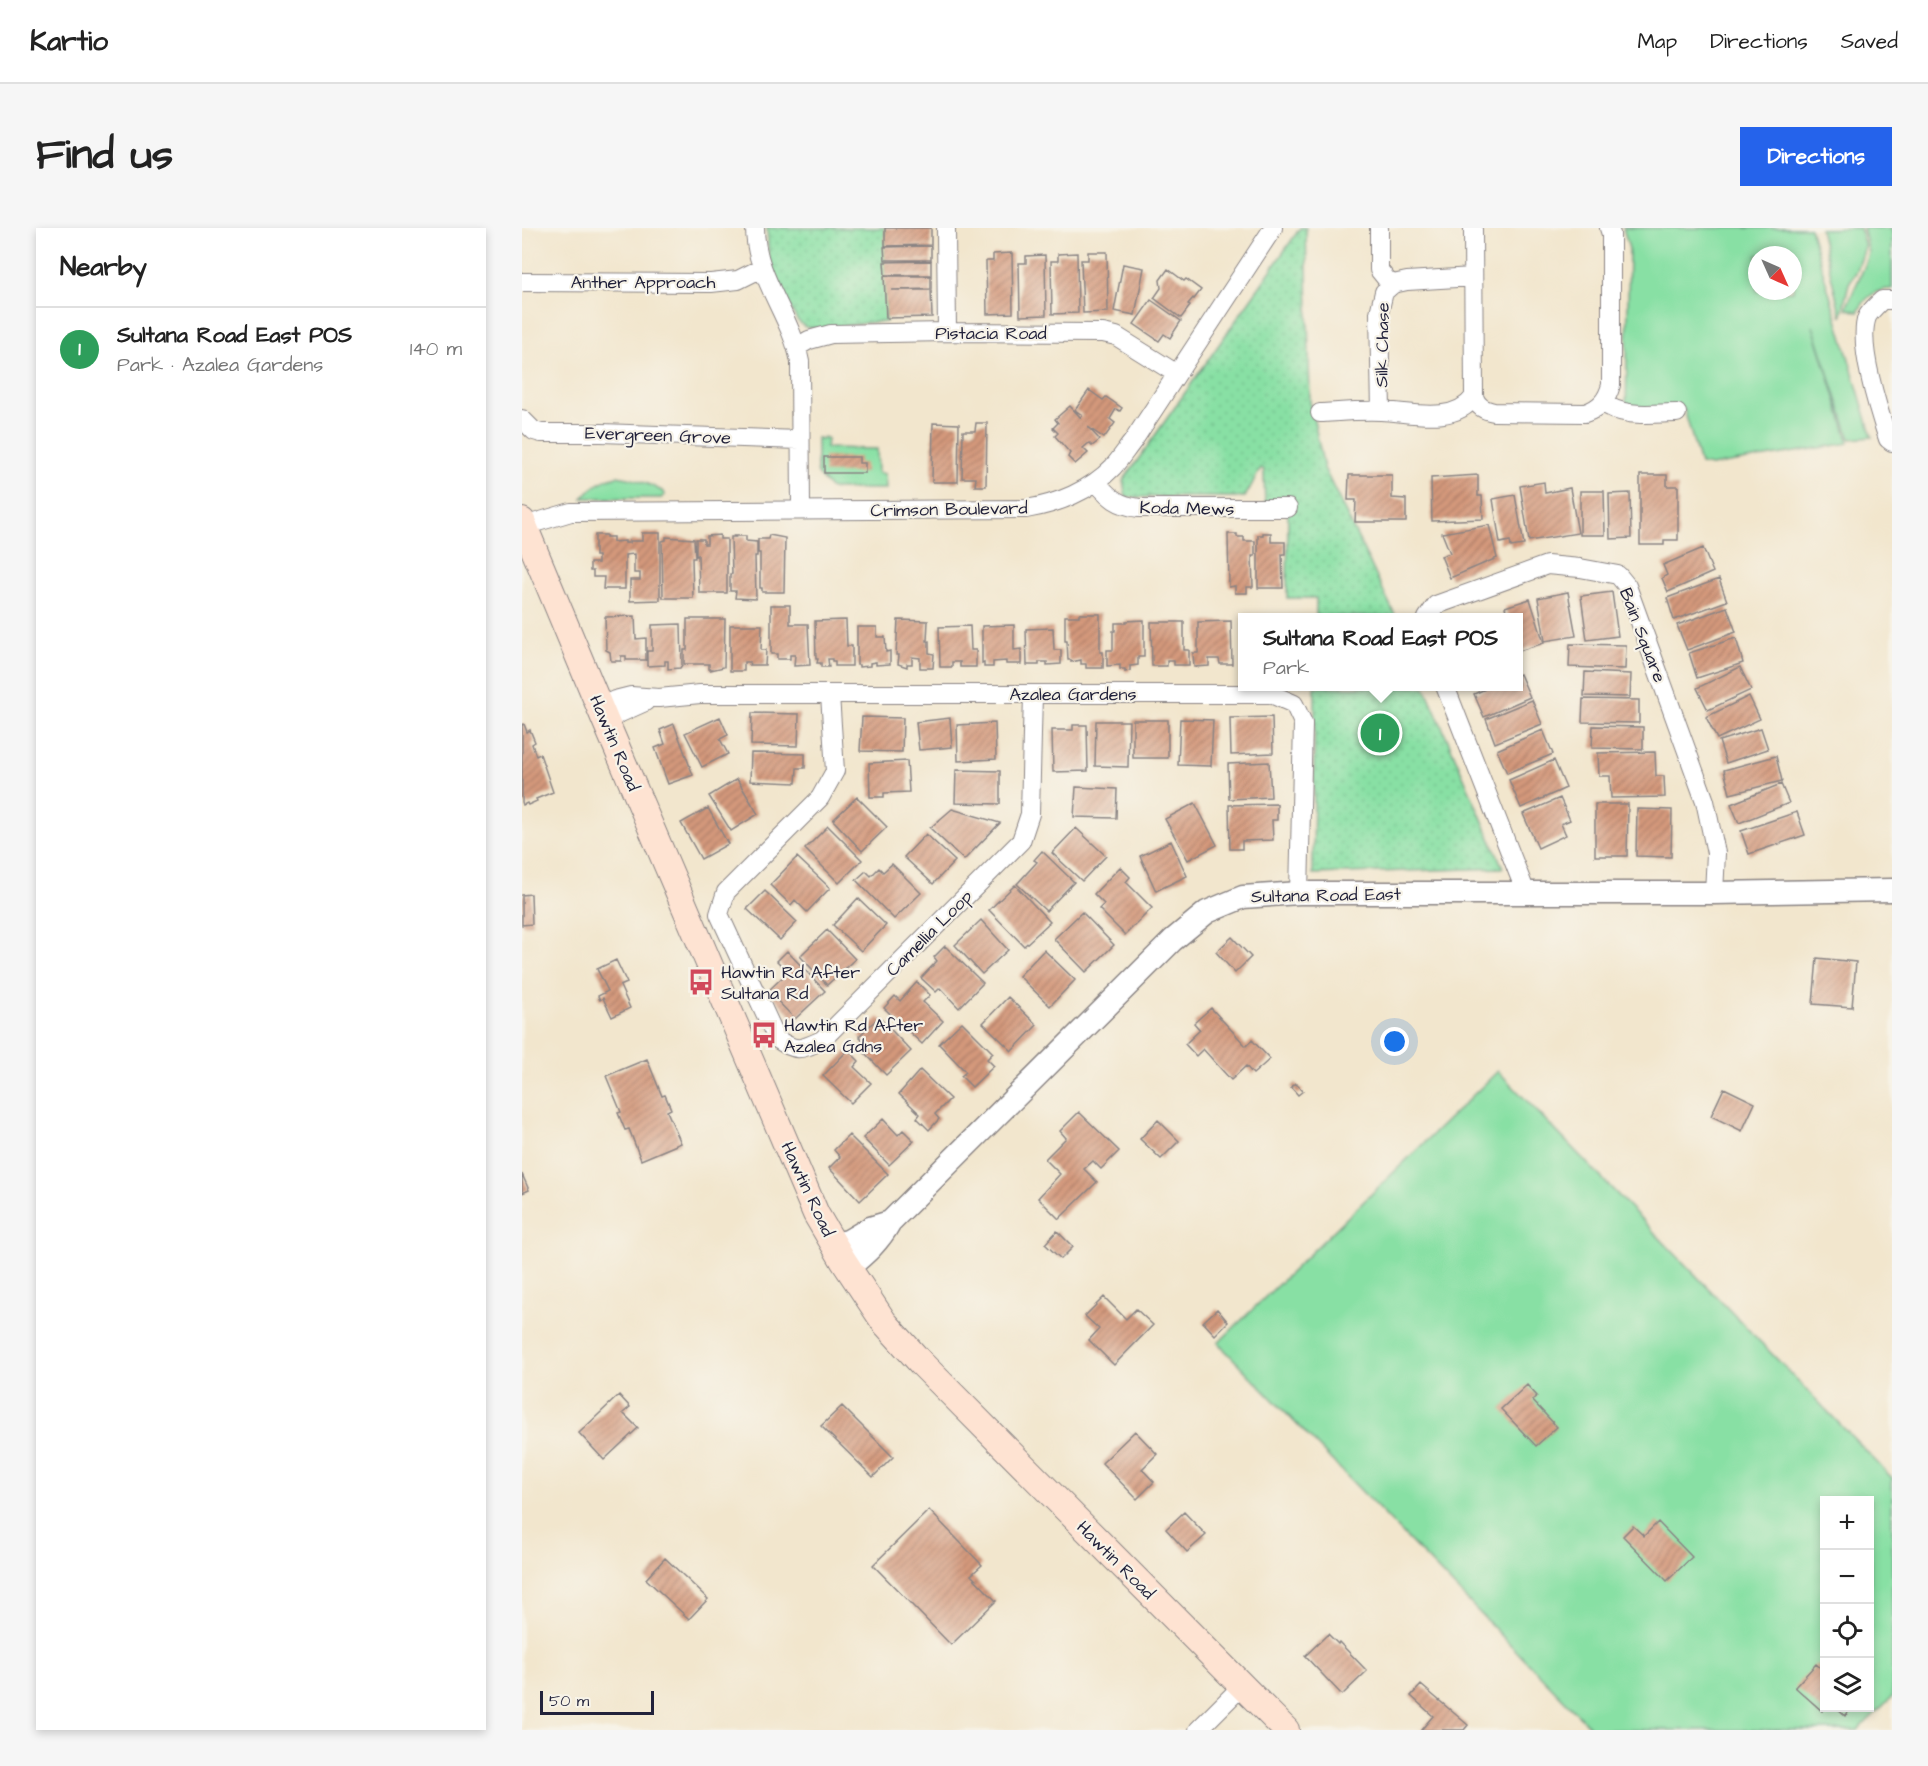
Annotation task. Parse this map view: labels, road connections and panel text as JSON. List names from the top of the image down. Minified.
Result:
{"streets":{"main road":["Hawtin Road"],"street":["Anther Approach","Pistacia Road","Silk Chase","Evergreen Grove","Koda Mews","Crimson Boulevard","Bain Square","Azalea Gardens","Sultana Road East","Camellia Loop"]},"crossings":[["Pistacia Road","Crimson Boulevard"],["Koda Mews","Crimson Boulevard"],["Crimson Boulevard","Hawtin Road"],["Bain Square","Sultana Road East"],["Azalea Gardens","Hawtin Road"],["Azalea Gardens","Sultana Road East"],["Azalea Gardens","Camellia Loop"],["Hawtin Road","Sultana Road East"]],"places":{"bus stop":["Hawtin Rd After Sultana Rd","Hawtin Rd After Azalea Gdns"]},"scale_bar":"50 m","north":"bottom right","page":{"header":"Kartio","nav":["Map","Directions","Saved"],"title":"Find us","buttons":"Directions","heading":"Nearby","list":[{"mark":"1","name":"Sultana Road East POS","note":"Park · Azalea Gardens","value":"140 m"}],"popup":["Sultana Road East POS","Park"],"pins":"1","map_buttons":["+","−"],"scale":"50 m"}}
